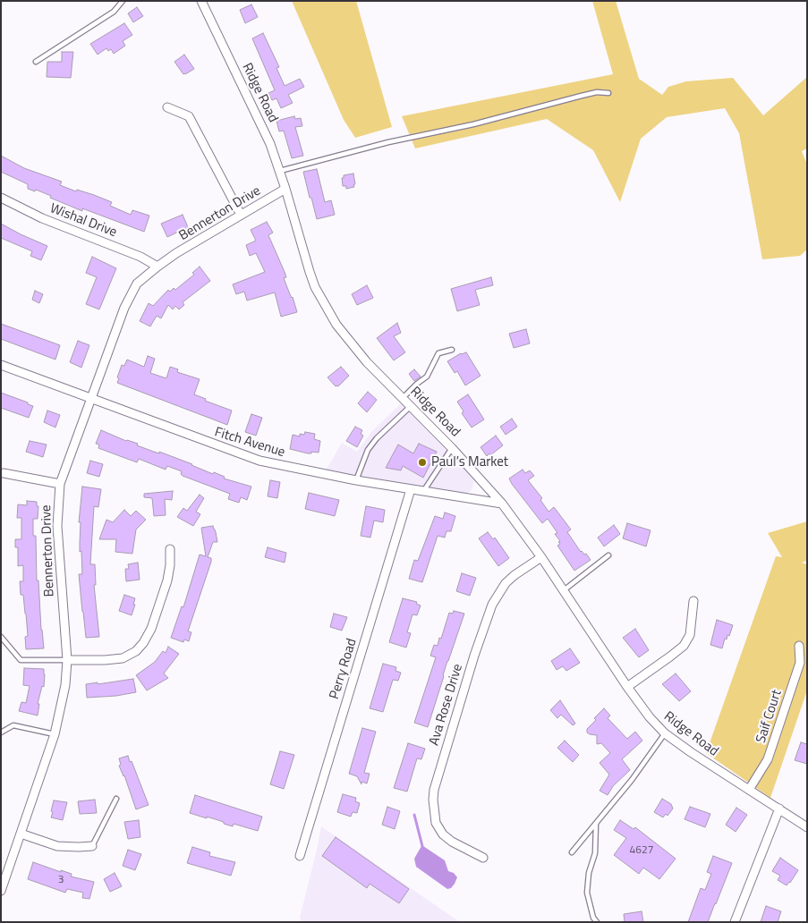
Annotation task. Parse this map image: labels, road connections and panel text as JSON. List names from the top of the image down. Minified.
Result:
{"streets":{"street":["Ridge Road","Bennerton Drive","Wishal Drive","Fitch Avenue","Perry Road","Ava Rose Drive","Saif Court"]},"crossings":[["Ridge Road","Bennerton Drive"],["Ridge Road","Fitch Avenue"],["Ridge Road","Ava Rose Drive"],["Ridge Road","Saif Court"],["Bennerton Drive","Wishal Drive"],["Bennerton Drive","Fitch Avenue"],["Fitch Avenue","Perry Road"]],"places":["Paul’s Market"],"house_numbers":["4627","3"]}
